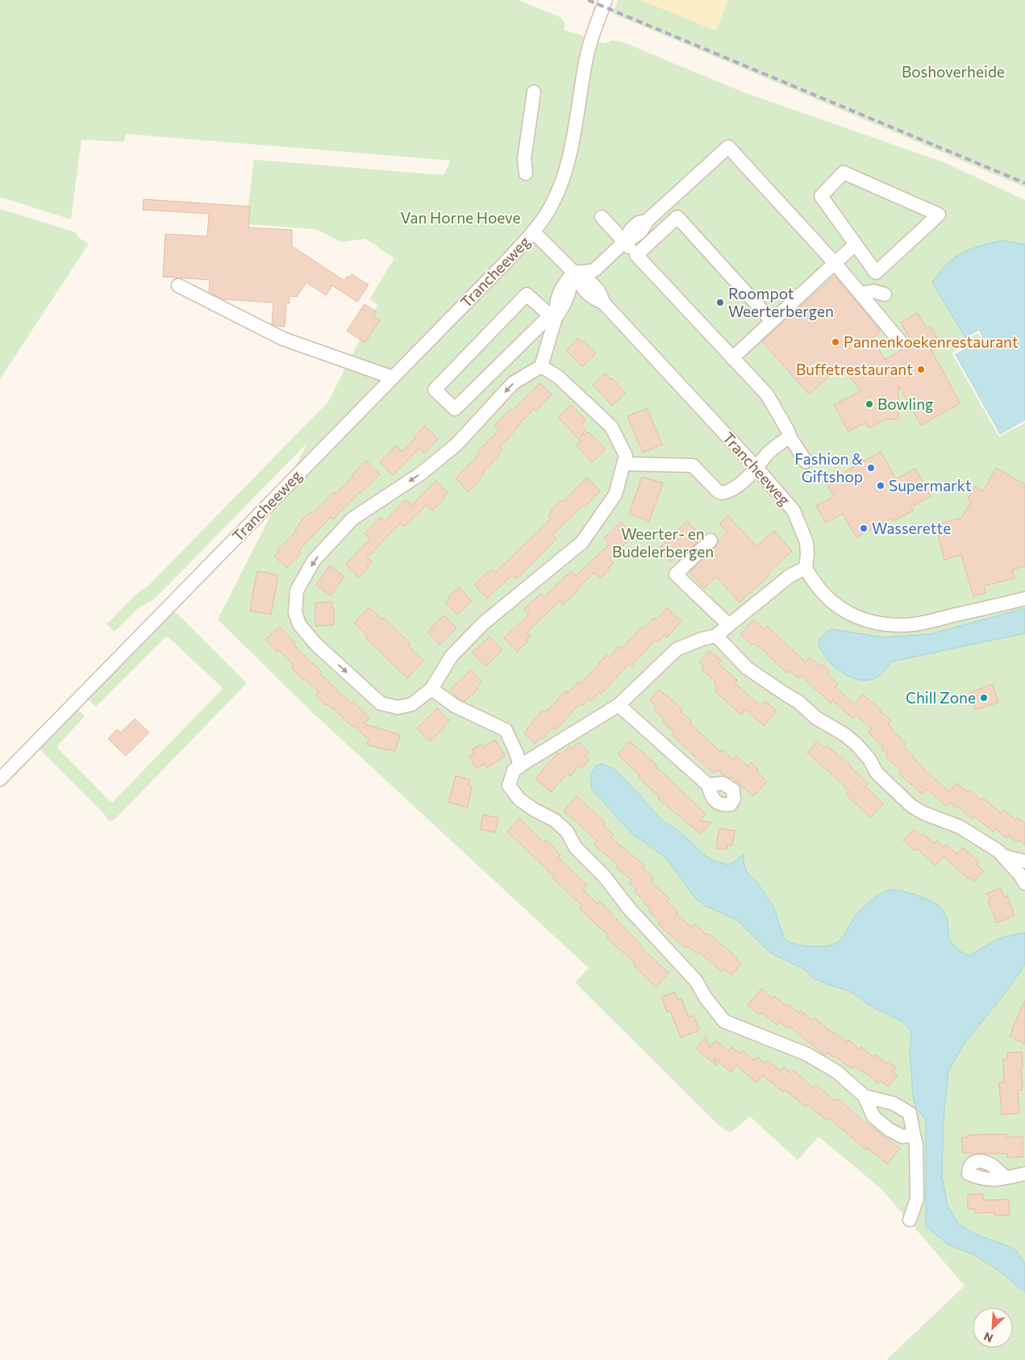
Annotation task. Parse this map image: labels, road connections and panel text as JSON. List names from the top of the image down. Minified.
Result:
{"streets":{"street":["Trancheeweg"]},"parks":["Boshoverheide","Van Horne Hoeve","Weerter- en Budelerbergen"],"places":["Roompot Weerterbergen","Pannenkoekenrestaurant","Buffetrestaurant","Bowling","Fashion & Giftshop","Supermarkt","Wasserette","Chill Zone"],"north":"bottom left"}
